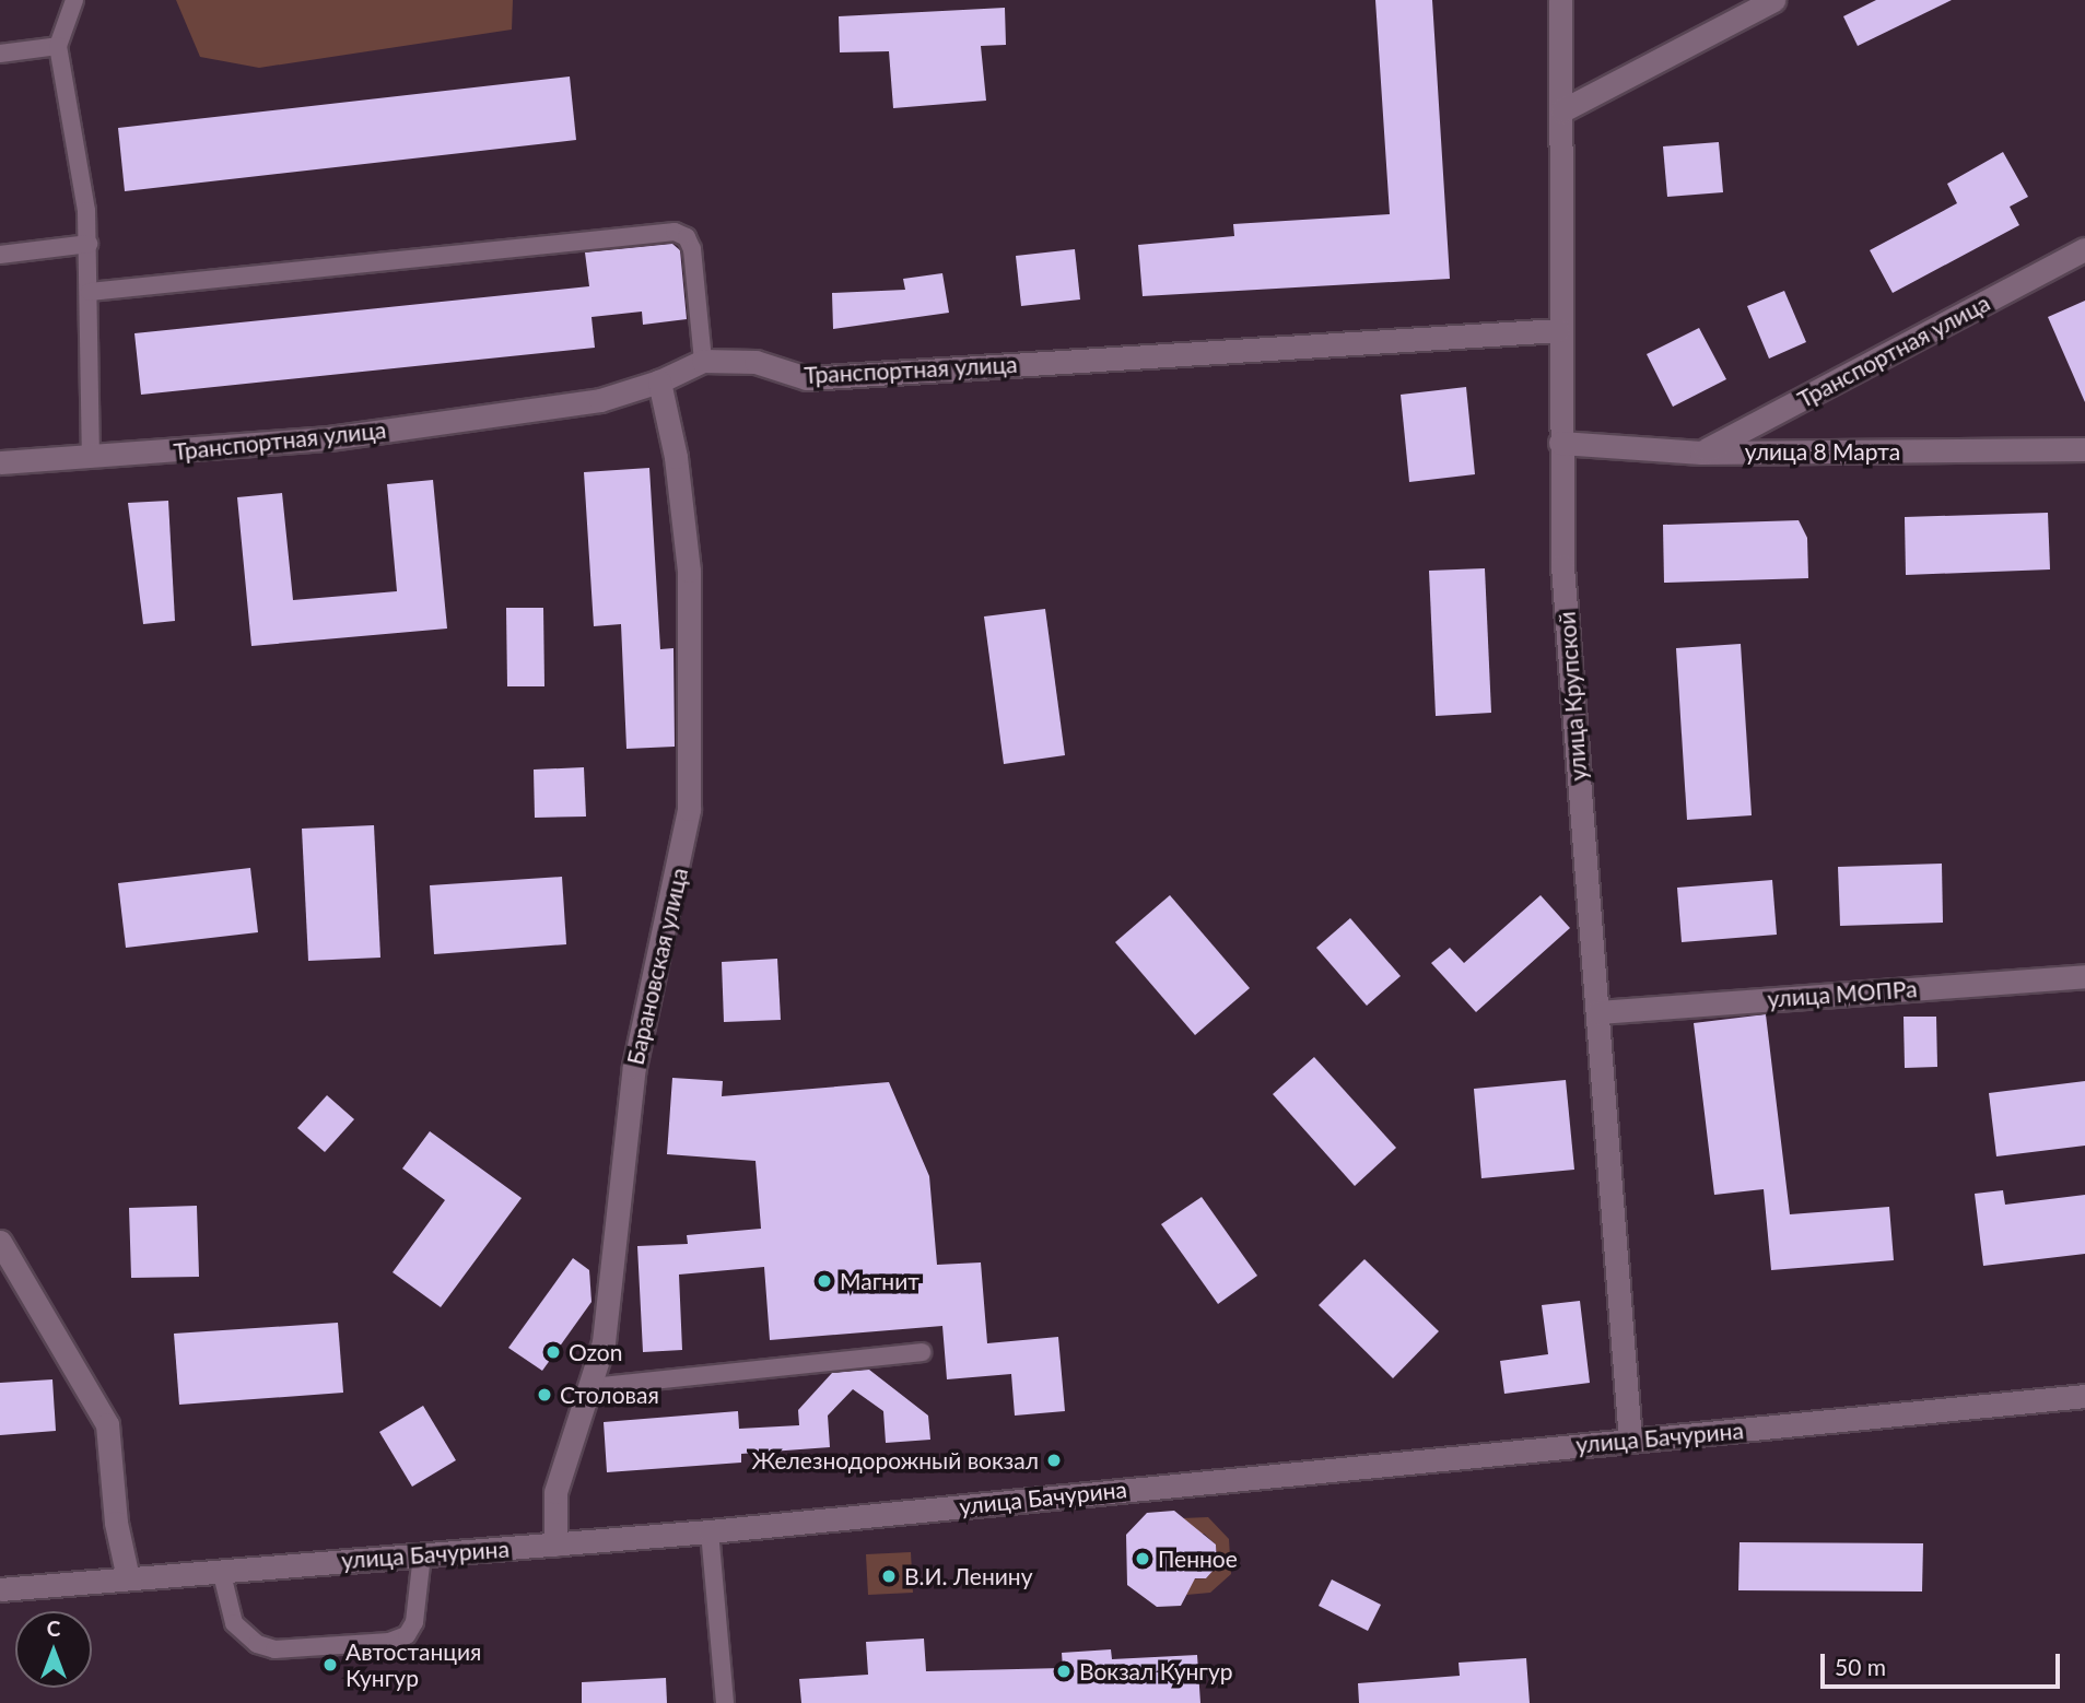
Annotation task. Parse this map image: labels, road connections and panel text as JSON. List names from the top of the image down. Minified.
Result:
{"streets":{"street":["Транспортная улица","улица 8 Марта","улица Крупской","Барановская улица","улица МОПРа","улица Бачурина"]},"crossings":[["Транспортная улица","улица 8 Марта"],["Транспортная улица","улица Крупской"],["Транспортная улица","Барановская улица"],["улица 8 Марта","улица Крупской"],["улица Крупской","улица МОПРа"],["улица Крупской","улица Бачурина"],["Барановская улица","улица Бачурина"]],"places":["Магнит","Ozon","Столовая","Железнодорожный вокзал","Пенное","В.И. Ленину","Автостанция Кунгур","Вокзал Кунгур"],"scale_bar":"50 m","north":"top"}
